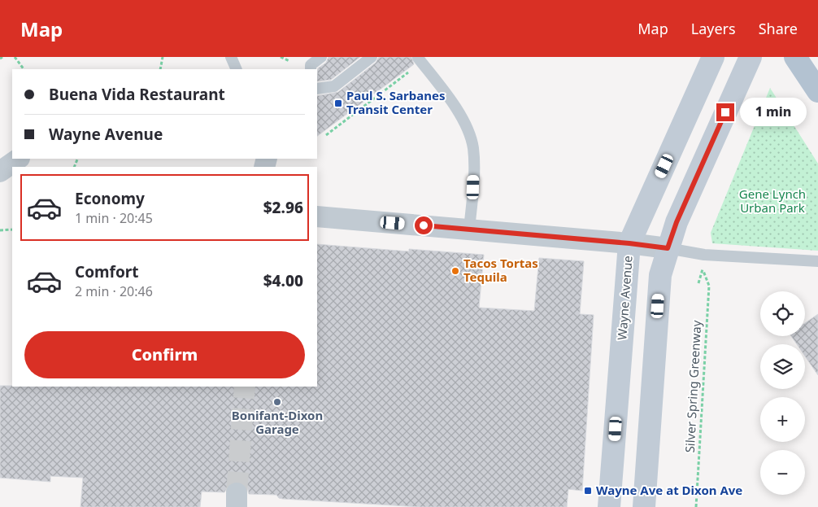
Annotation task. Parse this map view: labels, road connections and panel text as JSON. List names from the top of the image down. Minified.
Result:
{"streets":{"street":["Wayne Avenue"],"path":["Silver Spring Greenway"]},"parks":["Gene Lynch Urban Park"],"places":{"transit":["Paul S. Sarbanes Transit Center","Wayne Ave at Dixon Ave"],"other":["Tacos Tortas Tequila","Bonifant-Dixon Garage"]},"page":{"header":"Map","nav":["Map","Layers","Share"],"banner":["Buena Vida Restaurant","Wayne Avenue"],"bubble":"1 min","list":[{"name":"Economy","note":"1 min · 20:45","value":"$2.96"},{"name":"Comfort","note":"2 min · 20:46","value":"$4.00"}],"map_buttons":["+","−"],"buttons":"Confirm"}}
